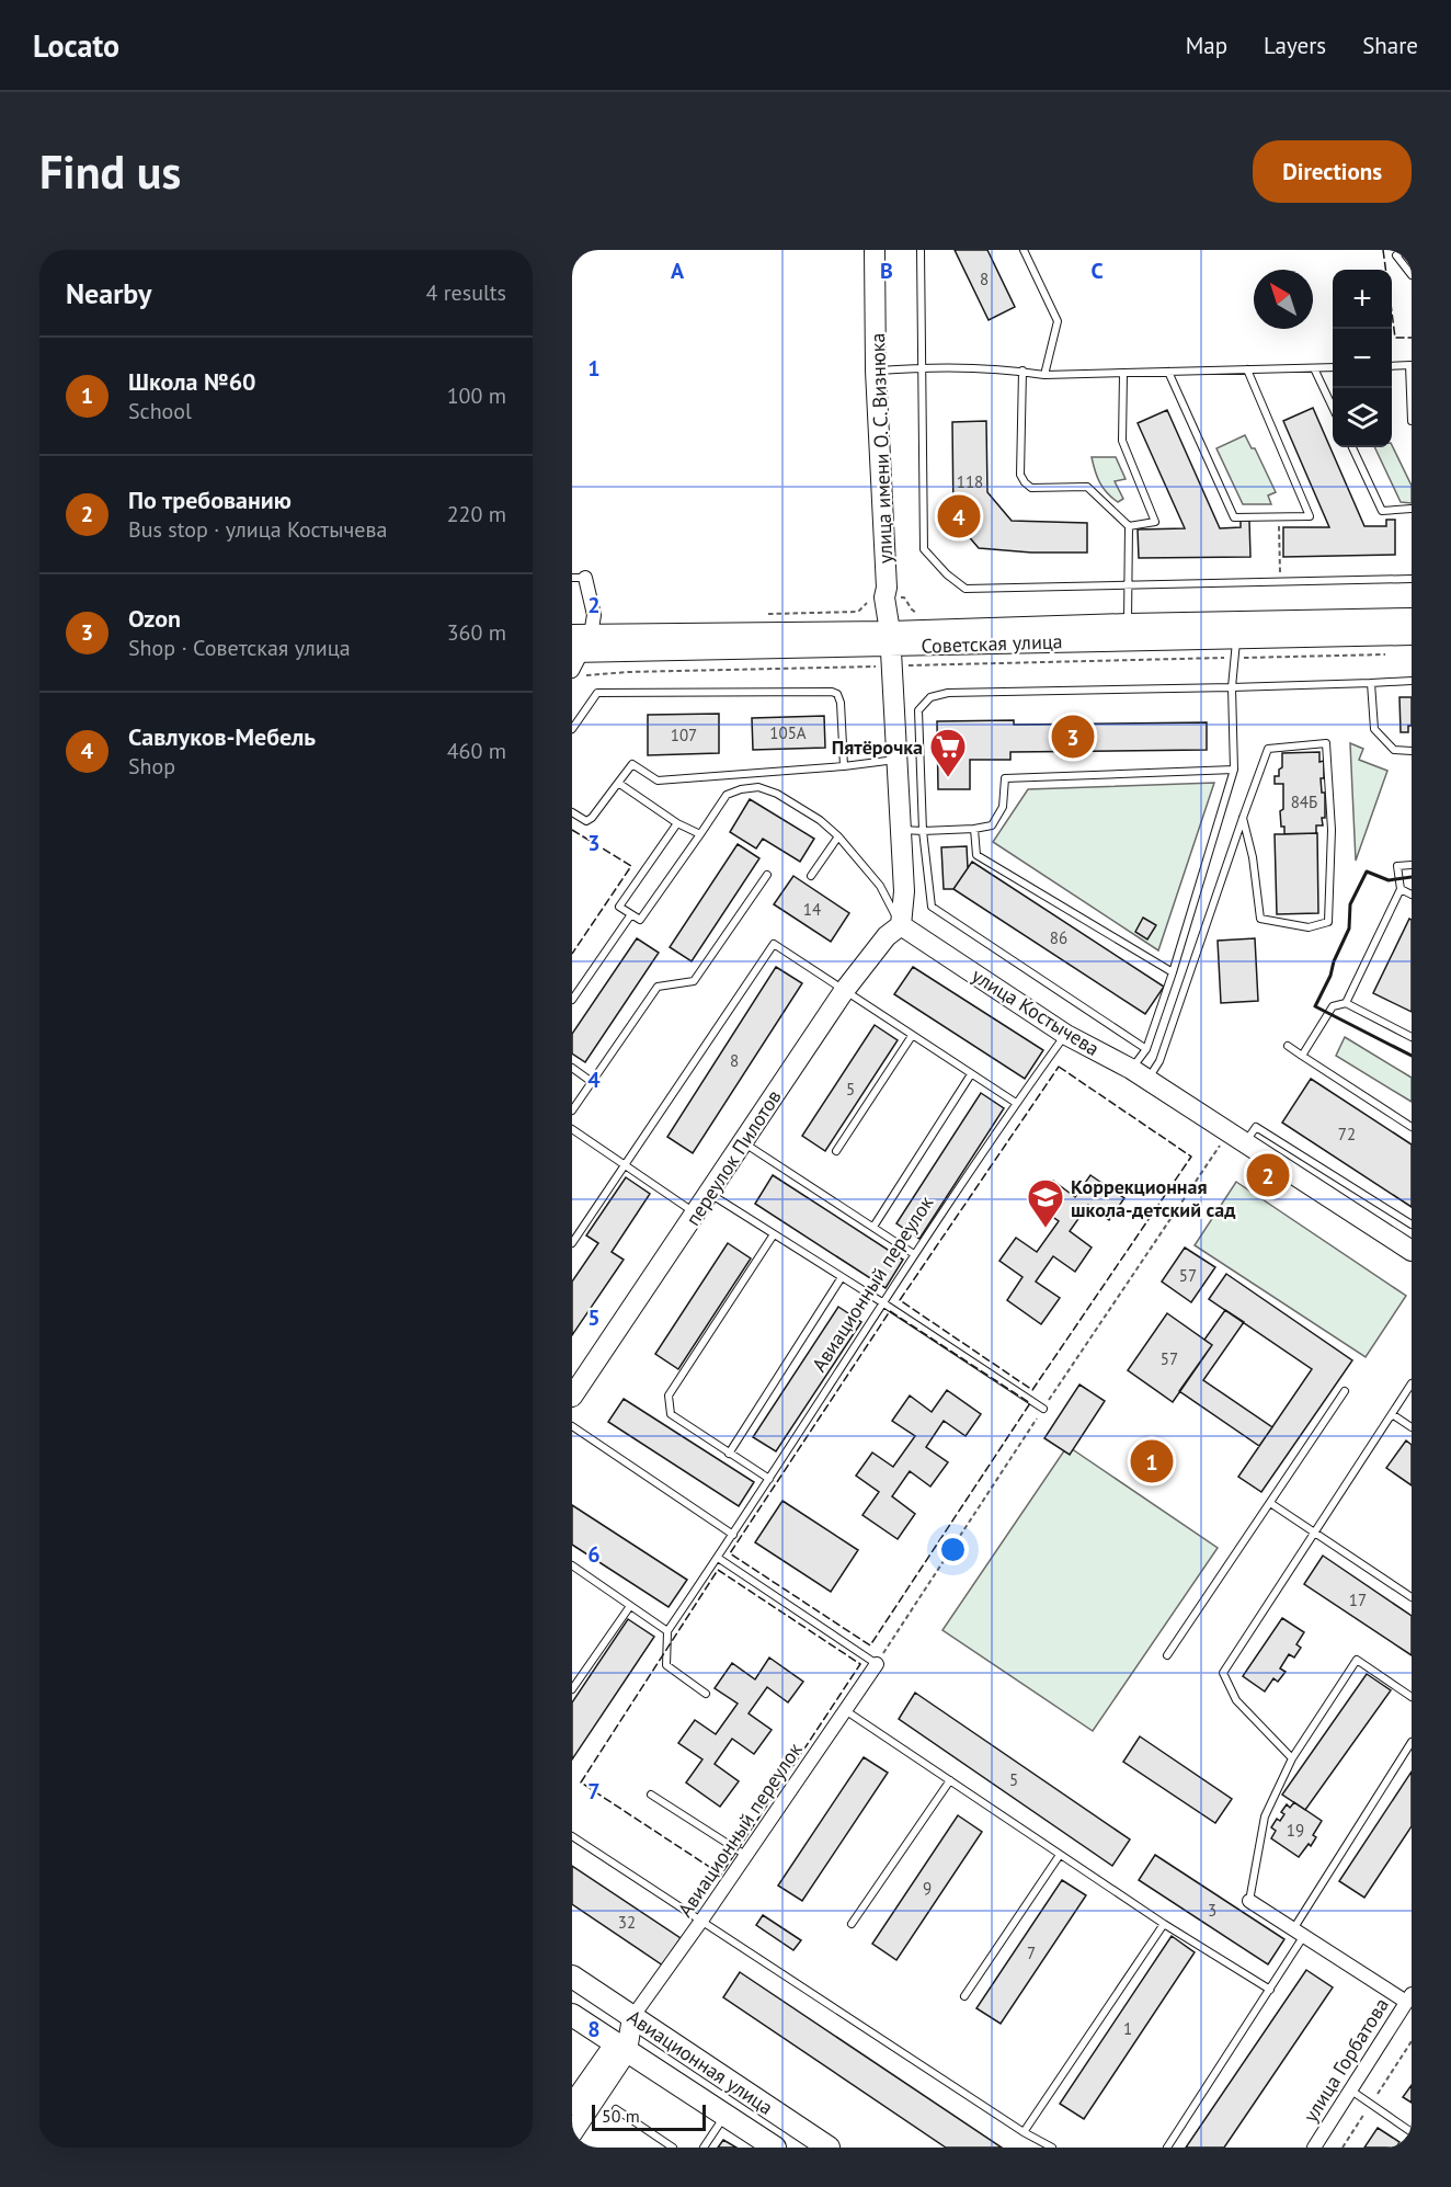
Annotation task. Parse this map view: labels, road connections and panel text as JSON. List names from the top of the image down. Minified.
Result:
{"streets":{"main road":["улица имени О. С. Визнюка","Советская улица","улица Костычева","переулок Пилотов","Авиационная улица"],"street":["Авиационный переулок","улица Горбатова"]},"crossings":[["улица имени О. С. Визнюка","Советская улица"],["улица имени О. С. Визнюка","улица Костычева"],["улица имени О. С. Визнюка","переулок Пилотов"],["улица Костычева","переулок Пилотов"],["улица Костычева","Авиационный переулок"],["Авиационный переулок","Авиационная улица"]],"places":{"supermarket":["Пятёрочка"],"school or university":["Коррекционная школа-детский сад"]},"house_numbers":["8","118","105А","107","84Б","14","86","8","5","72","57","57","17","5","19","9","3","32","7","1"],"scale_bar":"50 m","north":"top left","page":{"header":"Locato","nav":["Map","Layers","Share"],"buttons":"Directions","title":"Find us","heading":["Nearby","4 results"],"map_buttons":["+","−"],"list":[{"mark":"1","name":"Школа №60","note":"School","value":"100 m"},{"mark":"2","name":"По требованию","note":"Bus stop · улица Костычева","value":"220 m"},{"mark":"3","name":"Ozon","note":"Shop · Советская улица","value":"360 m"},{"mark":"4","name":"Савлуков-Мебель","note":"Shop","value":"460 m"}],"pins":["4","3","2","1"],"scale":"50 m"},"grid":{"columns":["A","B","C"],"rows":["1","2","3","4","5","6","7","8"]}}
